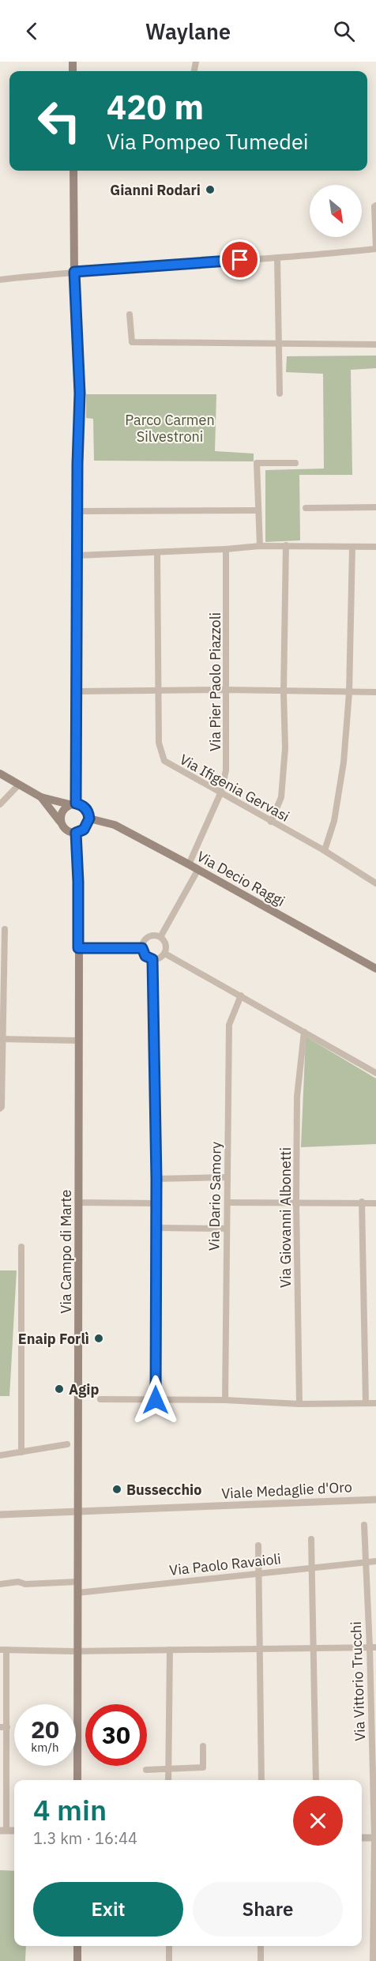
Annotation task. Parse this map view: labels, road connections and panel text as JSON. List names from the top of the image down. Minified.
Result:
{"streets":{"main road":["Via Decio Raggi","Via Campo di Marte"],"street":["Via Pier Paolo Piazzoli","Via Ifigenia Gervasi","Via Dario Samory","Via Giovanni Albonetti","Viale Medaglie d'Oro","Via Paolo Ravaioli","Via Vittorio Trucchi"]},"crossings":[["Via Pier Paolo Piazzoli","Via Ifigenia Gervasi"],["Via Pier Paolo Piazzoli","Via Decio Raggi"],["Via Decio Raggi","Via Campo di Marte"],["Via Campo di Marte","Viale Medaglie d'Oro"],["Via Campo di Marte","Via Paolo Ravaioli"],["Via Paolo Ravaioli","Via Vittorio Trucchi"]],"parks":["Parco Carmen Silvestroni"],"places":["Gianni Rodari","Enaip Forlì","Agip","Bussecchio"],"north":"bottom right","page":{"header":"Waylane","turn":["420 m","Via Pompeo Tumedei"],"speed":"20 km/h","limit":"30","heading":["4 min","1.3 km · 16:44"],"buttons":["Exit","Share"]}}
